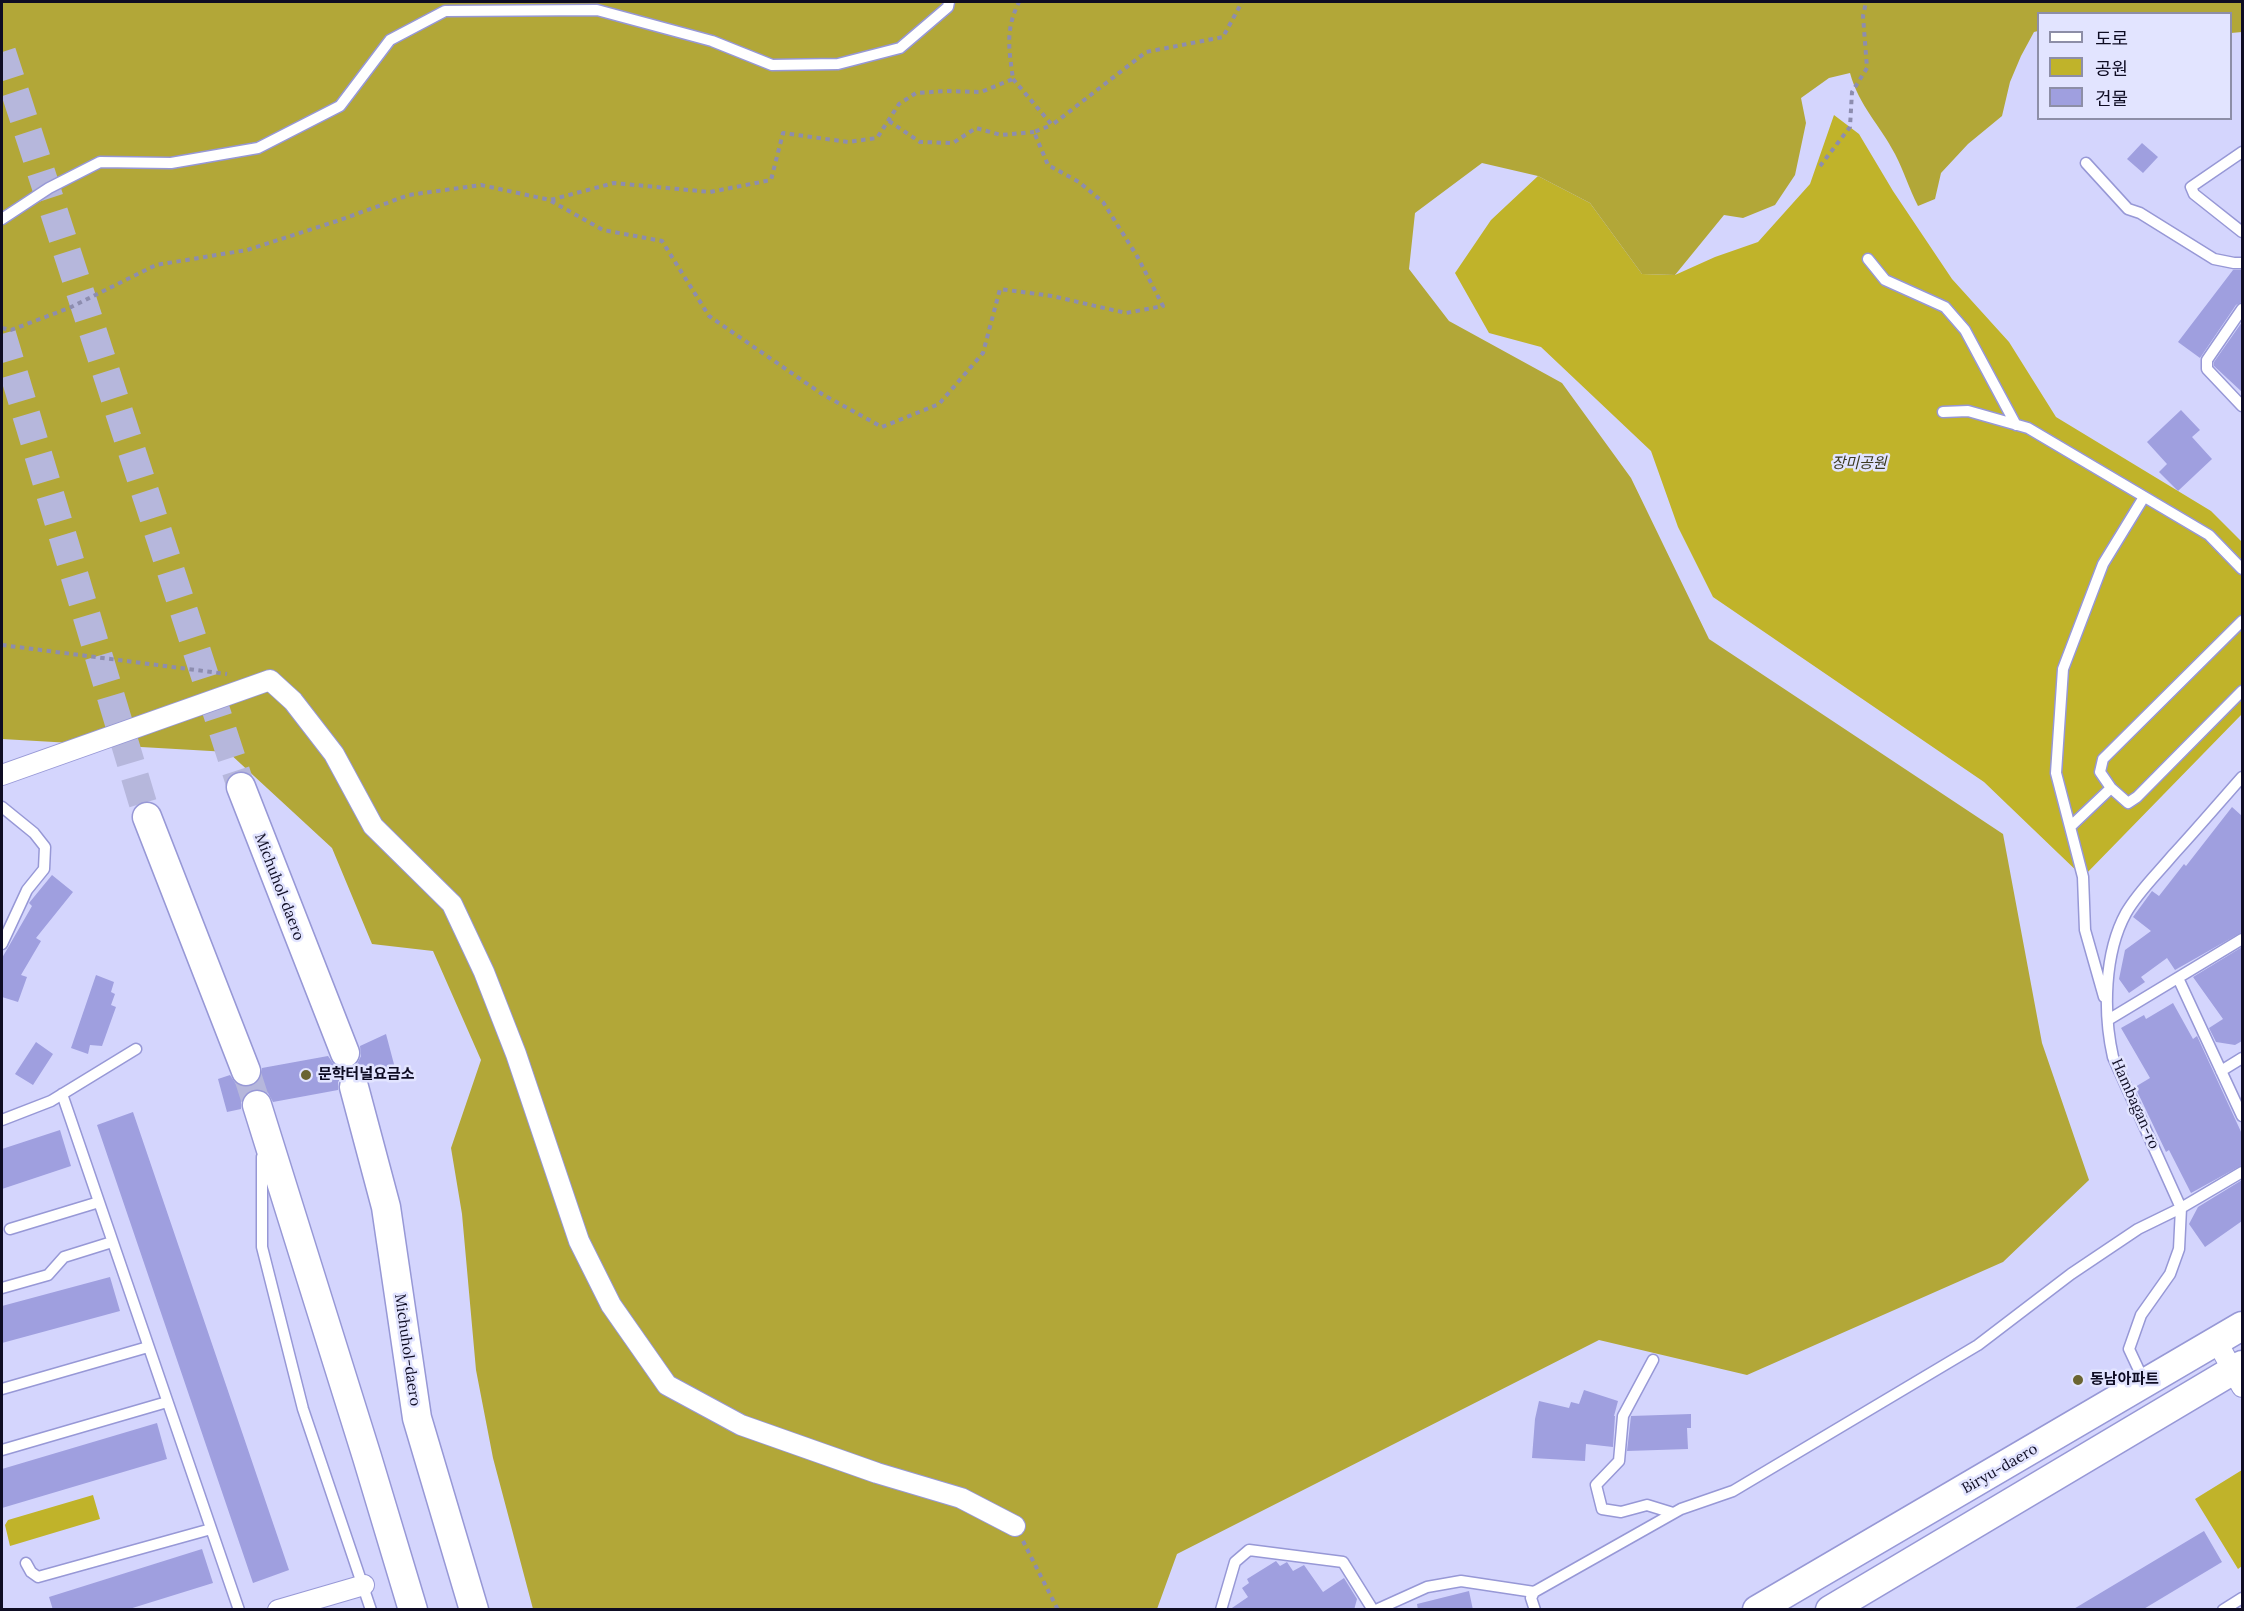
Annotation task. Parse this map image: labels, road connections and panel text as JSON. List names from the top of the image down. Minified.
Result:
{"streets":{"main road":["Michuhol-daero","Biryu-daero"],"lane":["Hambagan-ro"]},"crossings":[["Hambagan-ro","Biryu-daero"]],"parks":["장미공원"],"places":["문학터널요금소","동남아파트"],"legend":["도로","공원","건물"]}
